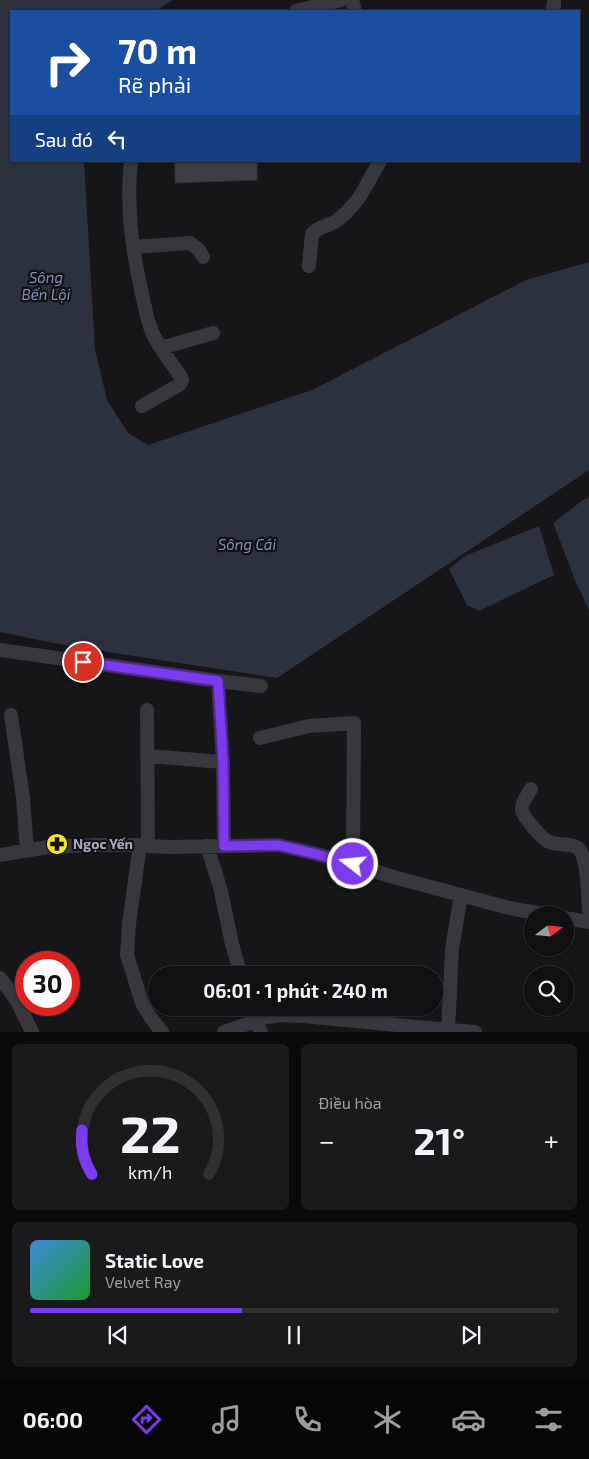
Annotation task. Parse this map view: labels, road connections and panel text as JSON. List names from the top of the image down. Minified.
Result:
{"water":["Sông Bến Lội","Sông Cái"],"places":{"pharmacy":["Ngọc Yến"]},"north":"right","page":{"turn":["70 m","Rẽ phải"],"then":"Sau đó","limit":"30","trip":"06:01 · 1 phút · 240 m","tile":"Điều hòa","heat":["−","21°","+"],"song":["Static Love","Velvet Ray"],"tabs":"06:00","gauge":["22","km/h"]}}
